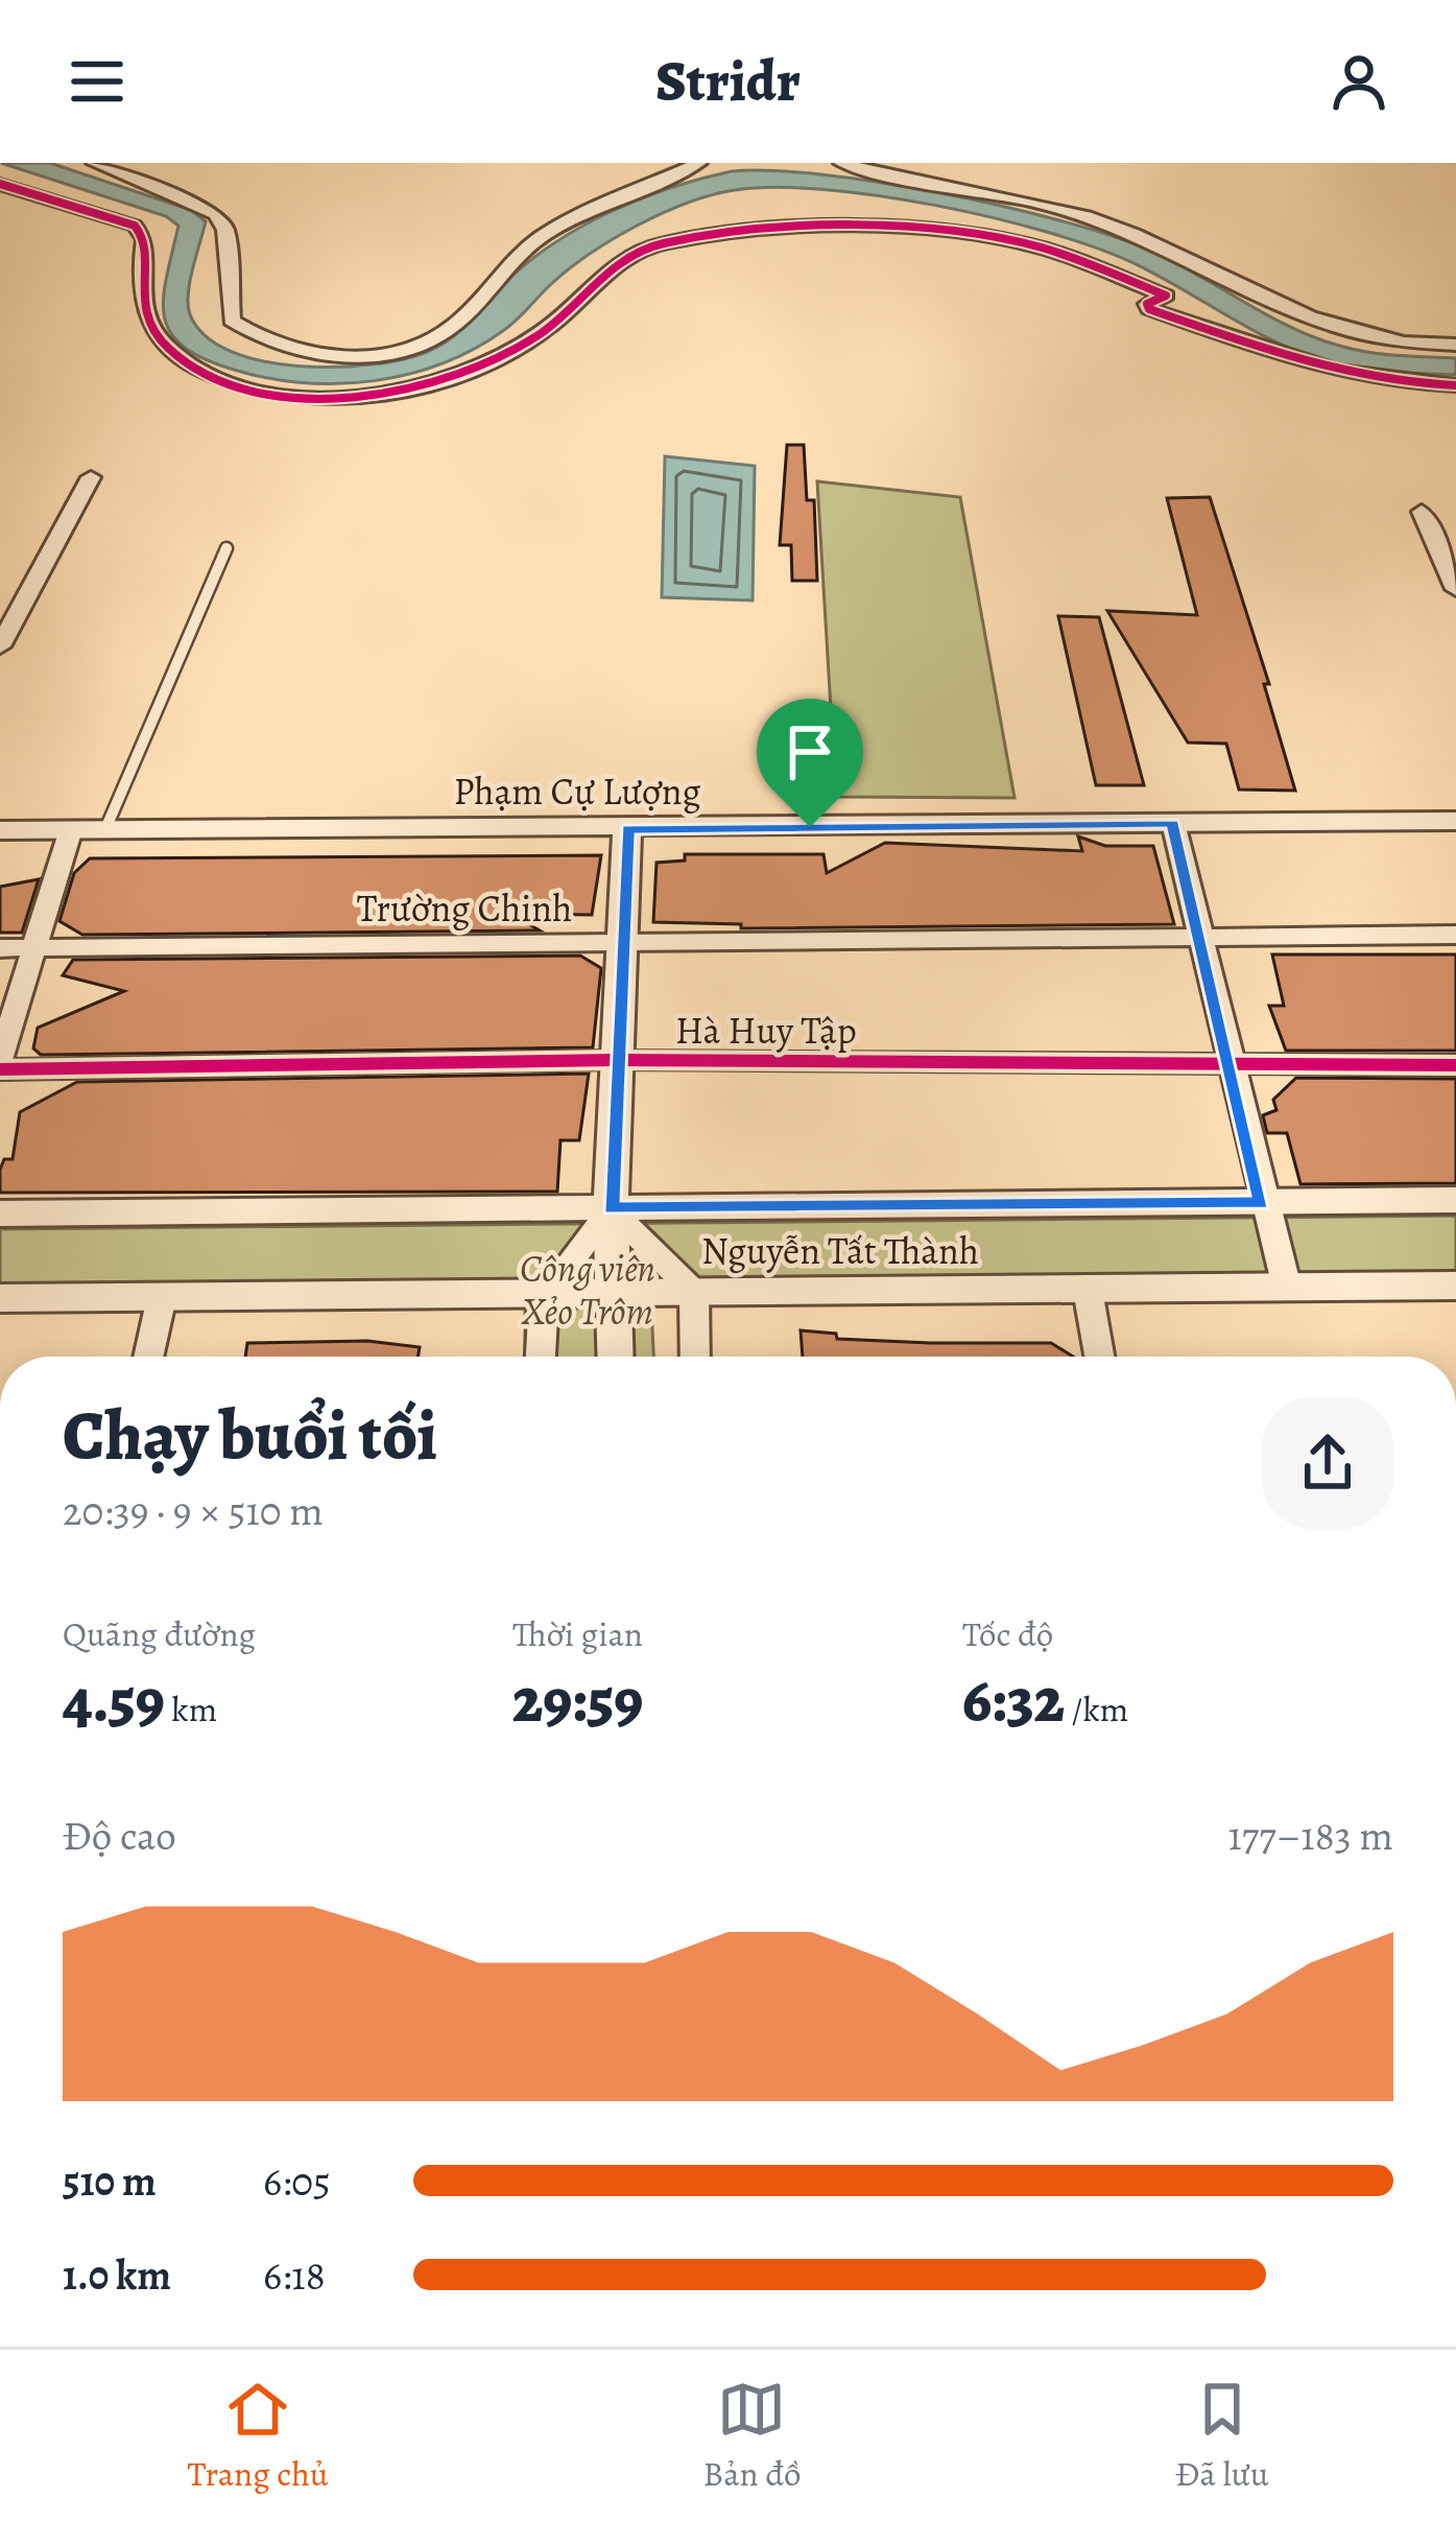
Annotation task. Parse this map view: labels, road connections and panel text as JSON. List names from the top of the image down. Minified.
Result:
{"streets":{"street":["Phạm Cự Lượng","Trường Chinh","Hà Huy Tập","Nguyễn Tất Thành"]},"parks":["Công viên Xẻo Trôm"],"page":{"header":"Stridr","heading":["Chạy buổi tối","20:39 · 9 × 510 m"],"stats":[["Quãng đường","4.59 km"],["Thời gian","29:59"],["Tốc độ","6:32 /km"]],"chart":["Độ cao","177–183 m"],"list":[{"name":"510 m","note":"6:05"},{"name":"1.0 km","note":"6:18"}],"tabs":["Trang chủ","Bản đồ","Đã lưu"]}}
